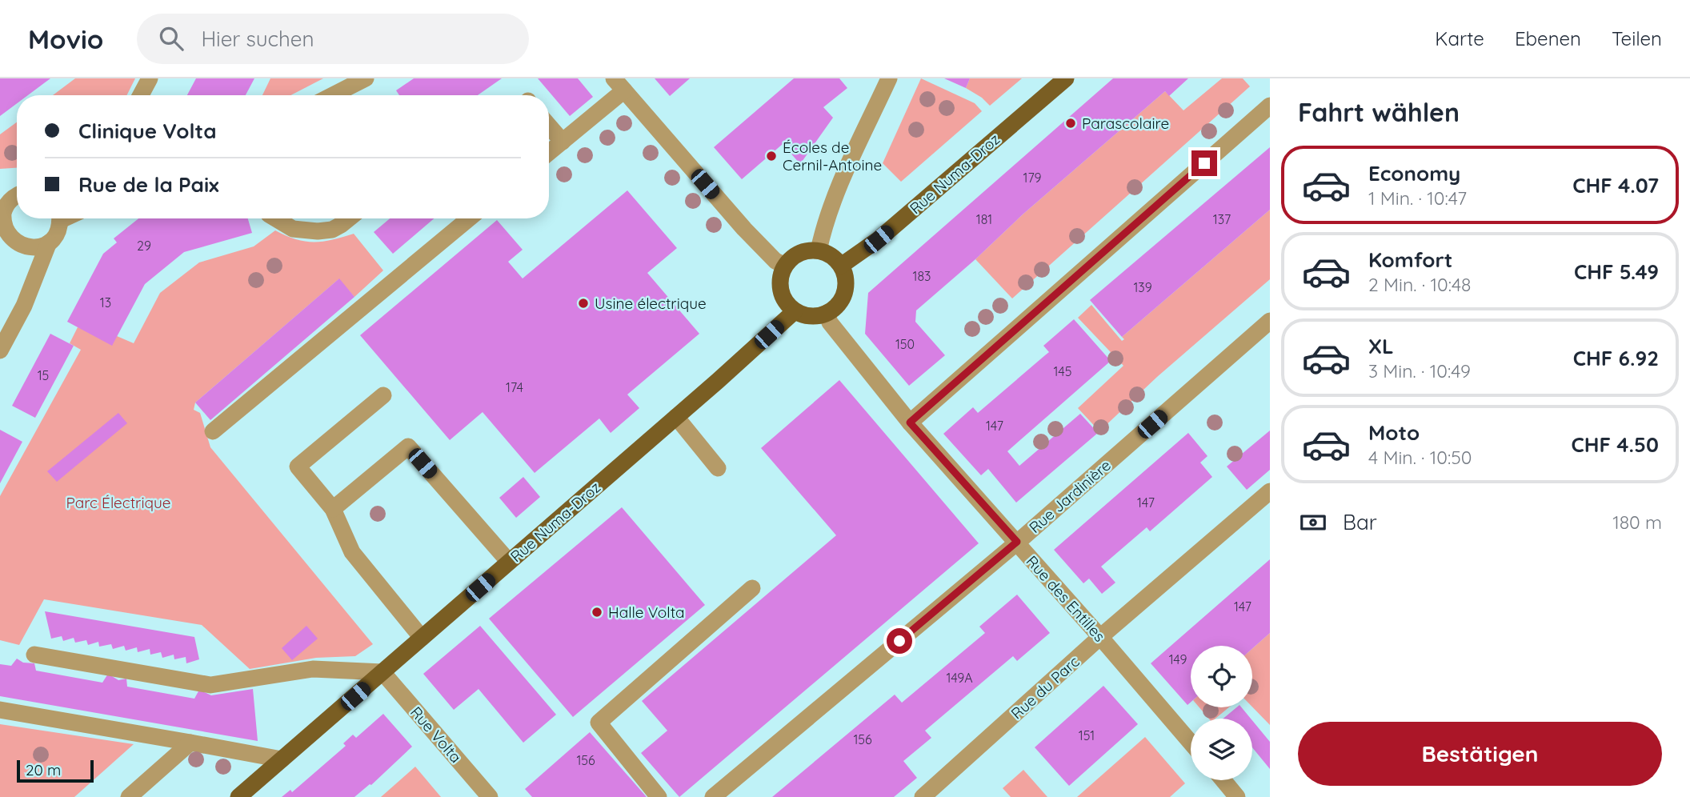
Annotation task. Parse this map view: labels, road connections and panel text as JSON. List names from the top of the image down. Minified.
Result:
{"streets":{"main road":["Rue Numa-Droz"],"street":["Rue Jardinière","Rue des Entilles","Rue du Parc","Rue Volta"]},"crossings":[["Rue Numa-Droz","Rue des Entilles"],["Rue Numa-Droz","Rue Volta"],["Rue Jardinière","Rue des Entilles"],["Rue des Entilles","Rue du Parc"]],"parks":["Parc Électrique"],"places":["Parascolaire","Écoles de Cernil-Antoine","Usine électrique","Halle Volta"],"house_numbers":["179","181","137","29","183","139","13","150","145","15","174","147","147","147","149","149A","151","156","156"],"scale_bar":"20 m","page":{"header":"Movio","search":"Hier suchen","nav":["Karte","Ebenen","Teilen"],"heading":"Fahrt wählen","banner":["Clinique Volta","Rue de la Paix"],"list":[{"name":"Economy","note":"1 Min. · 10:47","value":"CHF 4.07"},{"name":"Komfort","note":"2 Min. · 10:48","value":"CHF 5.49"},{"name":"XL","note":"3 Min. · 10:49","value":"CHF 6.92"},{"name":"Moto","note":"4 Min. · 10:50","value":"CHF 4.50"}],"pay":["Bar","180 m"],"buttons":"Bestätigen","scale":"20 m"}}
